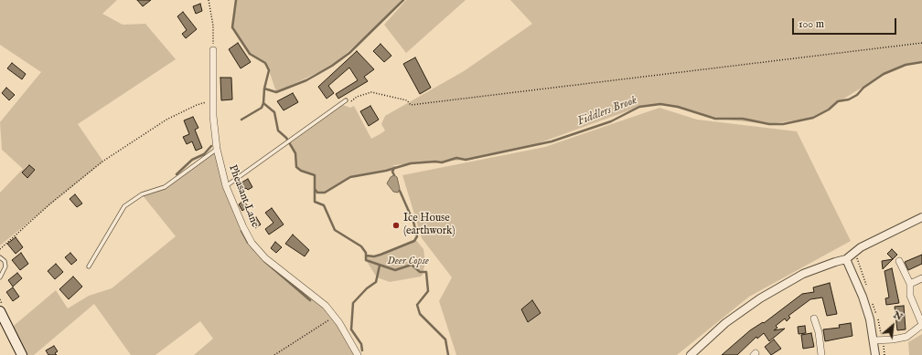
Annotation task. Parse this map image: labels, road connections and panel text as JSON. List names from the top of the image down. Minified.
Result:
{"streets":{"street":["Pheasant Lane"]},"water":["Fiddlers Brook"],"parks":["Deer Copse"],"places":["Ice House (earthwork)"],"scale_bar":"100 m","north":"top right"}
